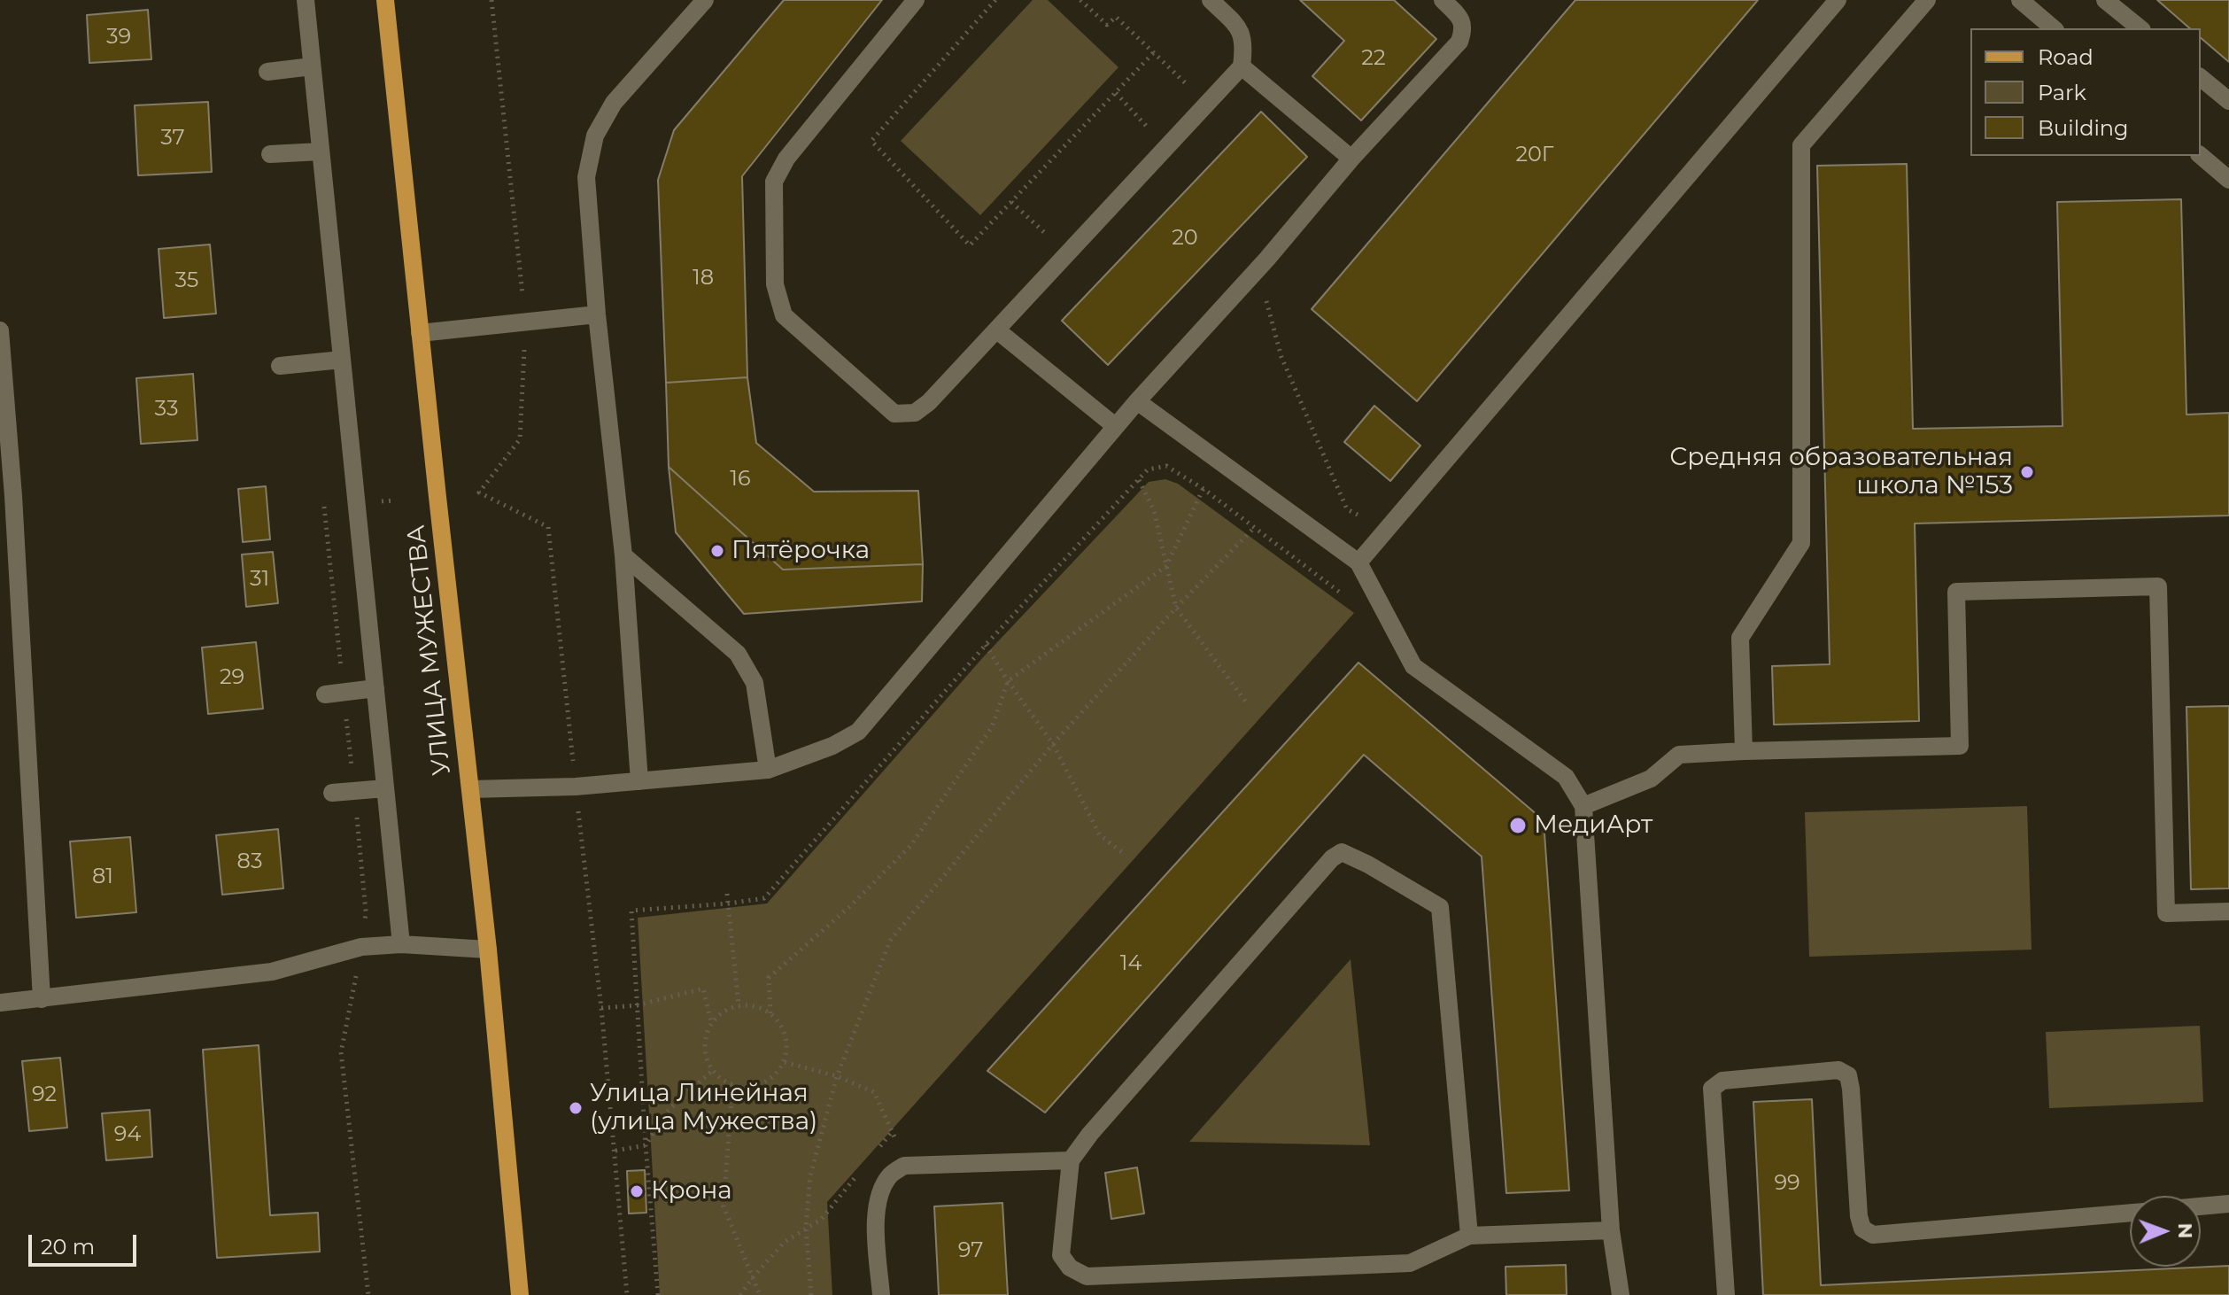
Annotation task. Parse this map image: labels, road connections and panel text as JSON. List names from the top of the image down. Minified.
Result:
{"streets":{"main road":["УЛИЦА МУЖЕСТВА"]},"places":["Средняя образовательная школа №153","Пятёрочка","МедиАрт","Улица Линейная (улица Мужества)","Крона"],"house_numbers":["39","22","37","20Г","20","18","35","33","16","31","29","83","81","14","92","94","99","97"],"legend":["Road","Park","Building"],"scale_bar":"20 m","north":"right"}
